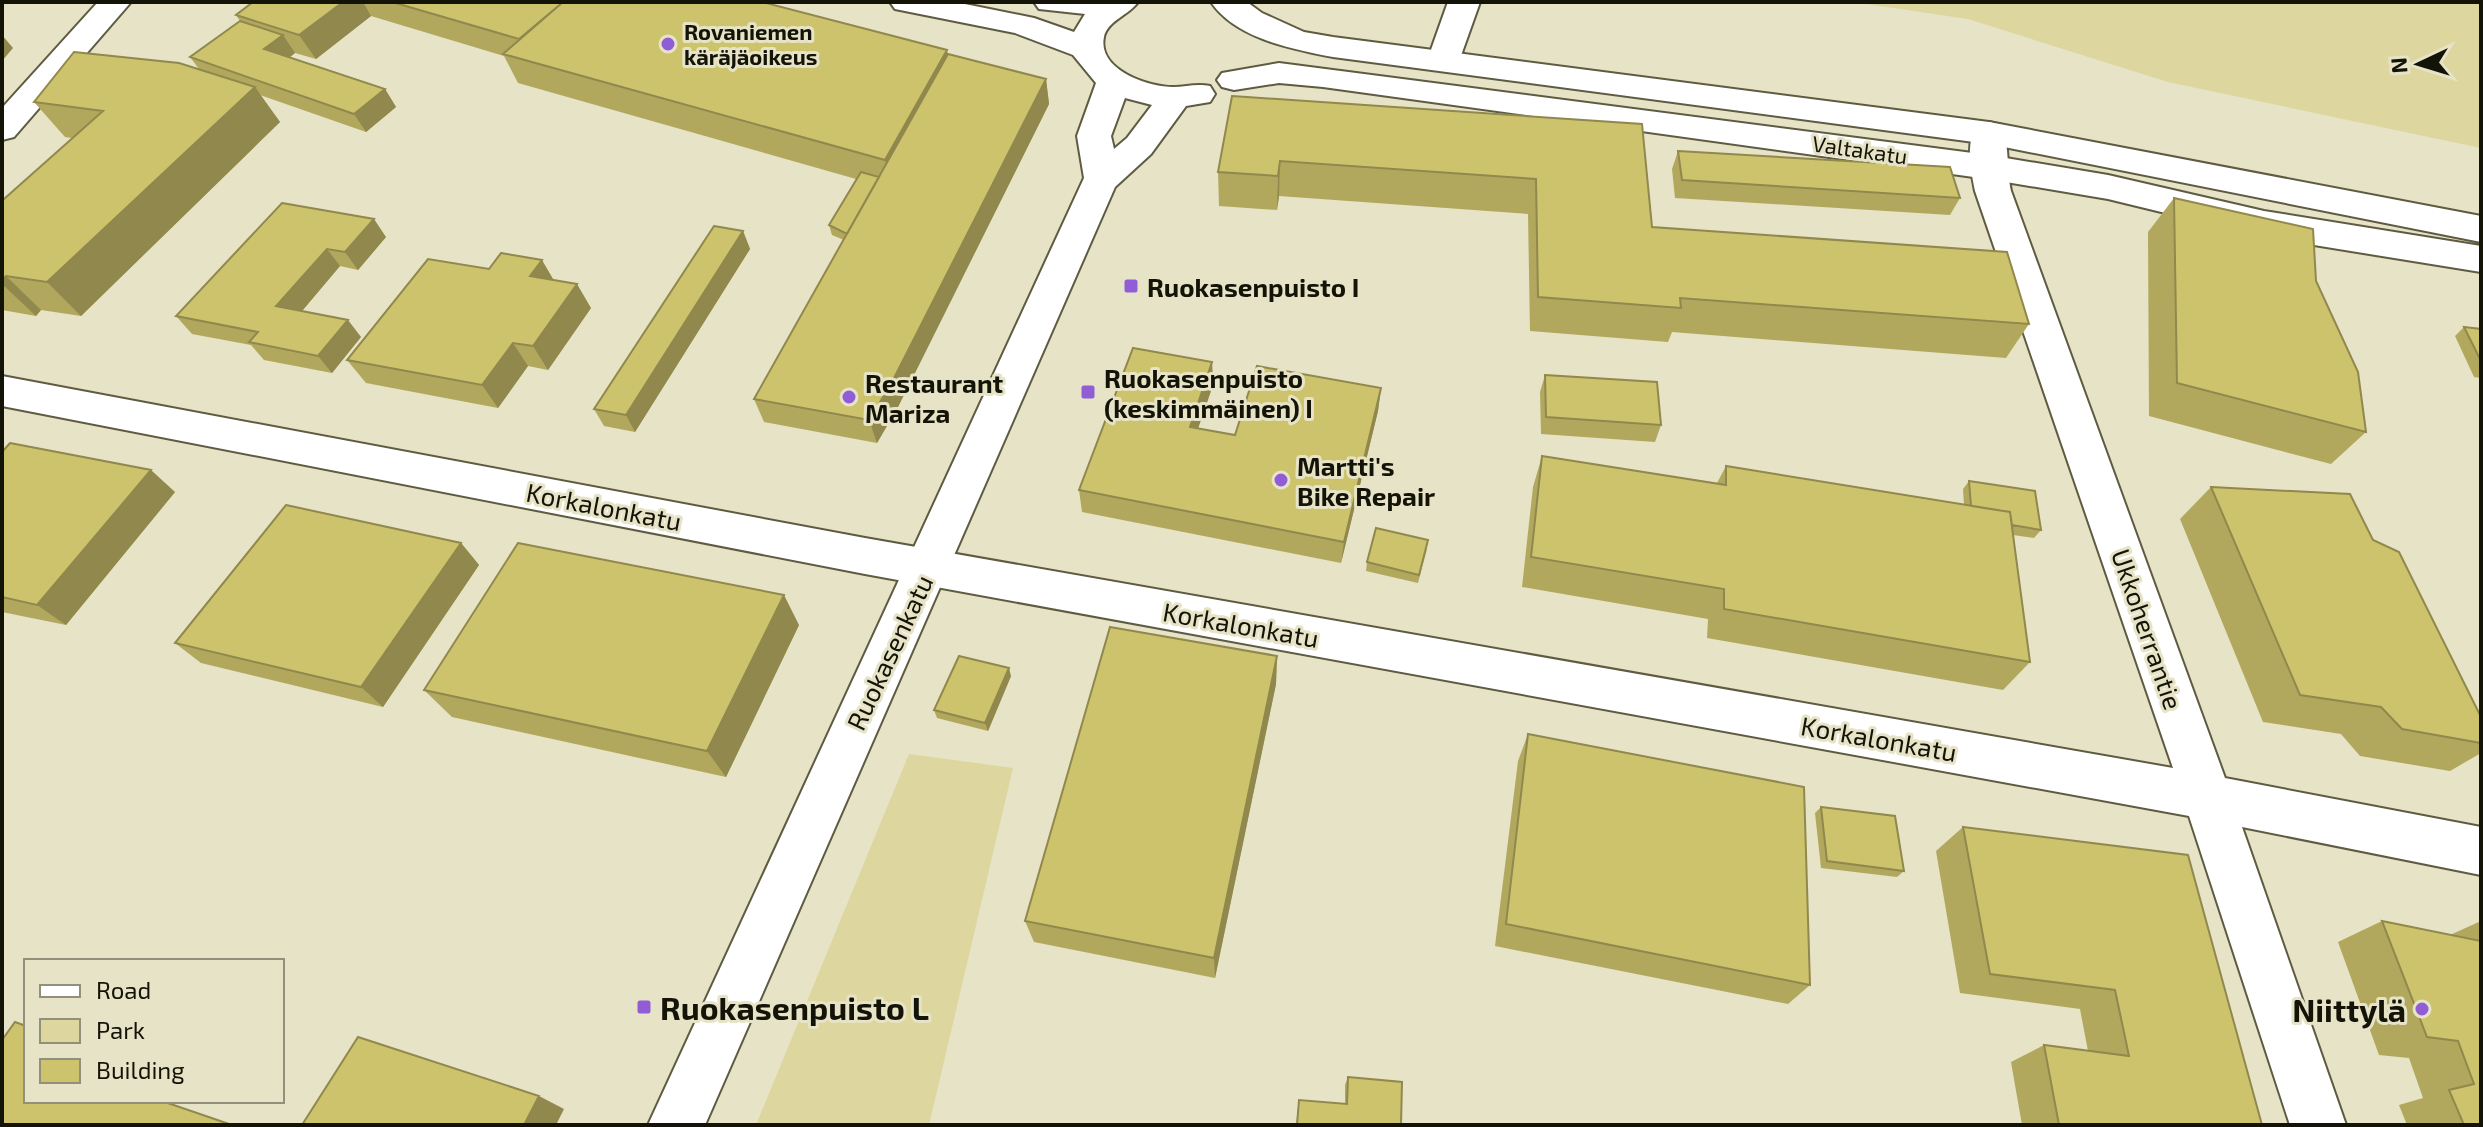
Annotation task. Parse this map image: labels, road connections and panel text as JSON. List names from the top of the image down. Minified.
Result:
{"streets":{"street":["Valtakatu","Korkalonkatu","Ukkoherrantie","Ruokasenkatu"]},"crossings":[["Valtakatu","Ukkoherrantie"],["Valtakatu","Ruokasenkatu"],["Korkalonkatu","Ukkoherrantie"],["Korkalonkatu","Ruokasenkatu"]],"places":{"other":["Rovaniemen käräjäoikeus","Restaurant Mariza","Martti's Bike Repair","Niittylä"],"transit":["Ruokasenpuisto I","Ruokasenpuisto (keskimmäinen) I","Ruokasenpuisto L"]},"legend":["Road","Park","Building"],"north":"left"}
